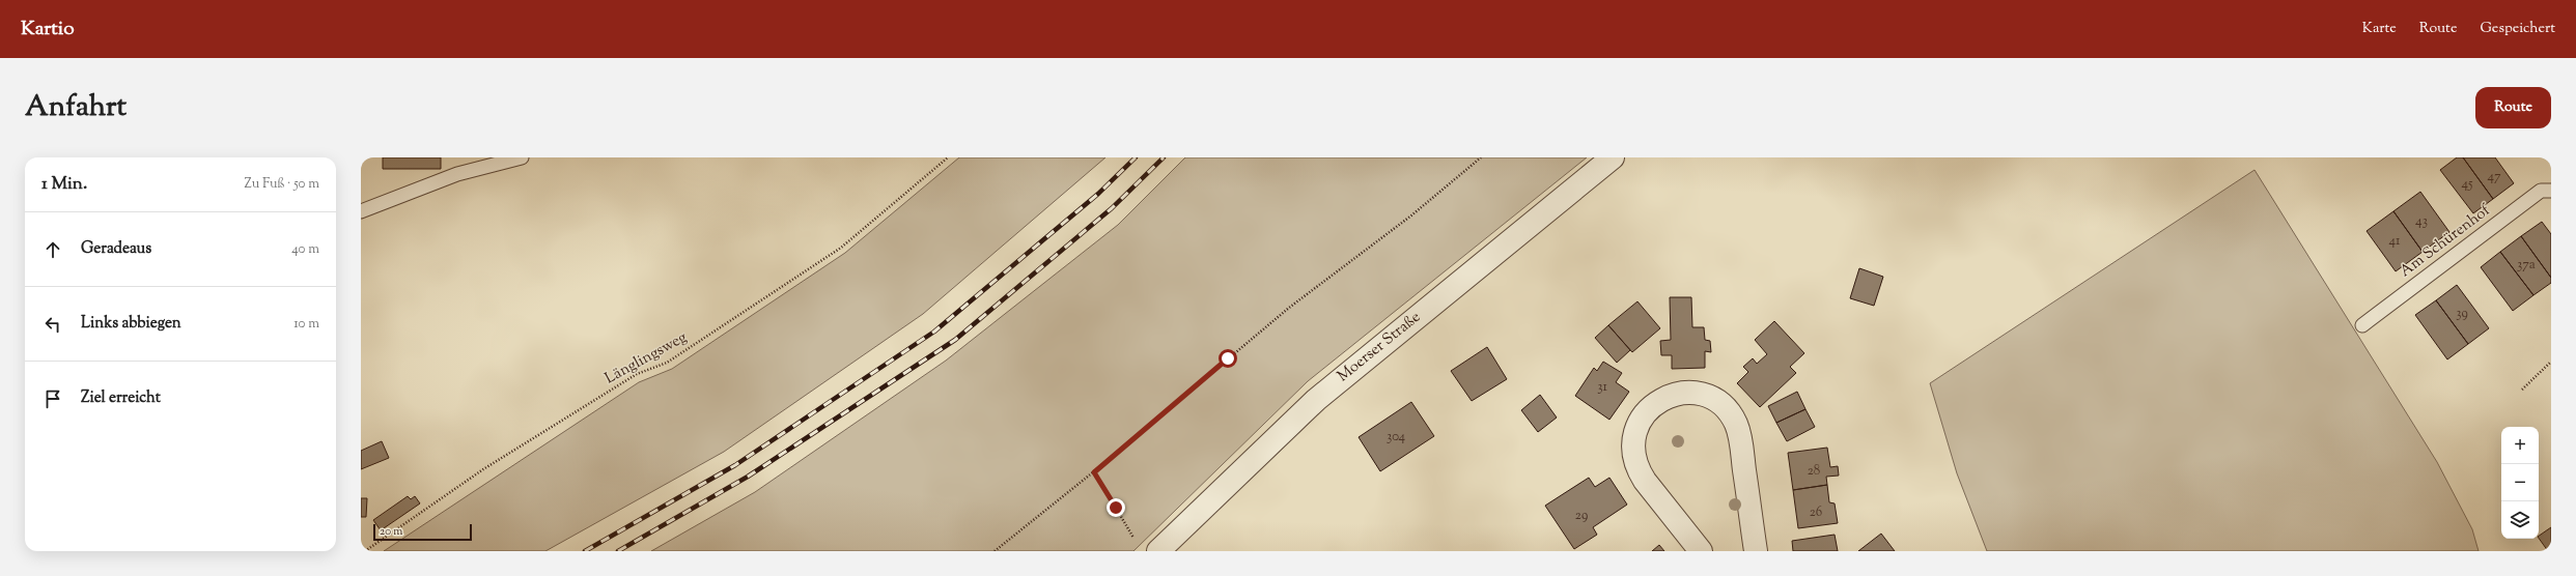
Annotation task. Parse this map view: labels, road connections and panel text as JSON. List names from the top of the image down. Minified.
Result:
{"streets":{"street":["Moerser Straße"],"lane":["Am Schürenhof"],"path":["Länglingsweg"]},"house_numbers":["47","45","43","41","37a","39","31","304","28","26","29"],"scale_bar":"20 m","page":{"header":"Kartio","nav":["Karte","Route","Gespeichert"],"title":"Anfahrt","buttons":"Route","heading":["1 Min.","Zu Fuß · 50 m"],"list":[["Geradeaus","40 m"],["Links abbiegen","10 m"],"Ziel erreicht"],"map_buttons":["+","−"],"scale":"20 m"}}
